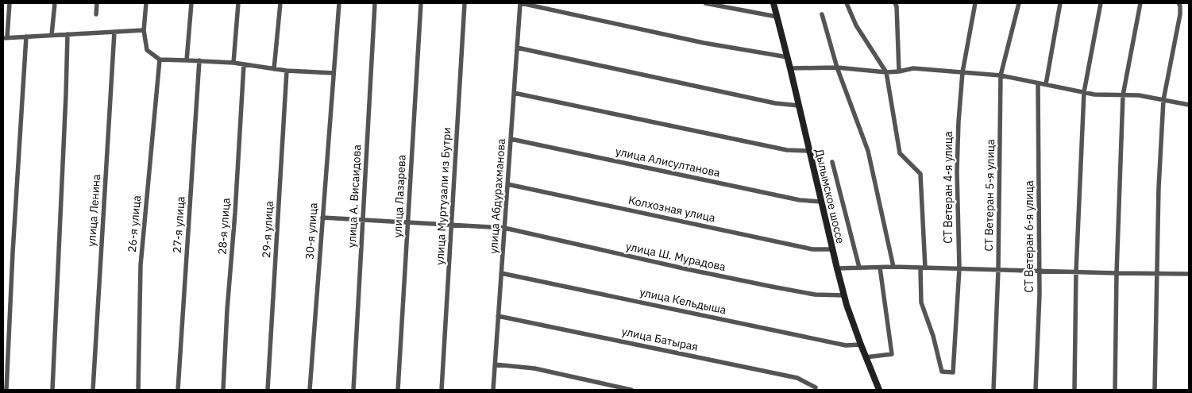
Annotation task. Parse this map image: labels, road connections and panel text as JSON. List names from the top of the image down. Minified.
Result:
{"streets":{"main road":["Дылымское шоссе"],"street":["улица Алисултанова","СТ Ветеран 4-я улица","СТ Ветеран 5-я улица","улица А. Висаидова","улица Лазарева","улица Муртузали из Бутри","улица Абдурахманова","Колхозная улица","улица Ленина","26-я улица","27-я улица","28-я улица","29-я улица","30-я улица","СТ Ветеран 6-я улица","улица Ш. Мурадова","улица Кельдыша","улица Батырая"]},"crossings":[["улица Алисултанова","улица Абдурахманова"],["улица Алисултанова","Дылымское шоссе"],["улица А. Висаидова","улица Ш. Мурадова"],["улица Лазарева","улица Ш. Мурадова"],["улица Муртузали из Бутри","улица Ш. Мурадова"],["улица Абдурахманова","Колхозная улица"],["улица Абдурахманова","улица Ш. Мурадова"],["улица Абдурахманова","улица Кельдыша"],["улица Абдурахманова","улица Батырая"],["Дылымское шоссе","Колхозная улица"],["Дылымское шоссе","улица Ш. Мурадова"],["Дылымское шоссе","улица Кельдыша"],["30-я улица","улица Ш. Мурадова"]]}
